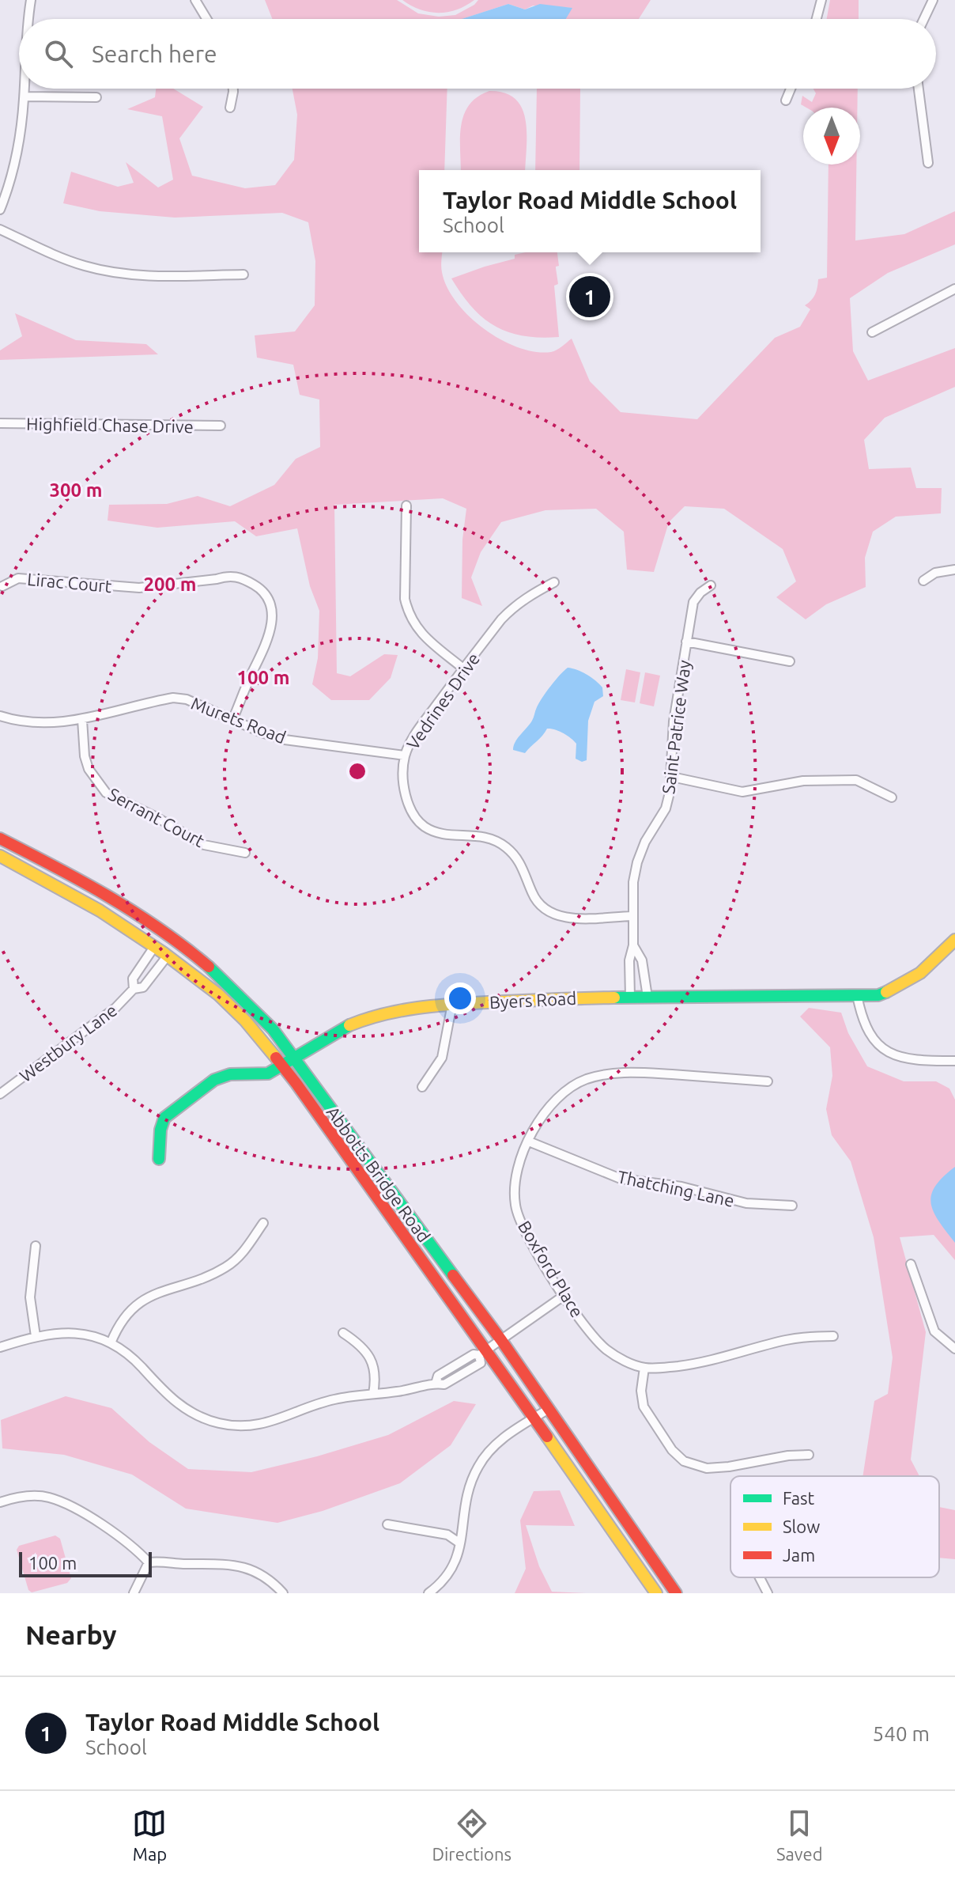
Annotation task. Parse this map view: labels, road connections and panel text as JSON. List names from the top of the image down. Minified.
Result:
{"streets":{"main road":["Byers Road","Abbotts Bridge Road"],"street":["Highfield Chase Drive","Lirac Court","Vedrines Drive","Murets Road","Saint Patrice Way","Serrant Court","Westbury Lane","Thatching Lane","Boxford Place"]},"crossings":[["Lirac Court","Murets Road"],["Vedrines Drive","Murets Road"],["Vedrines Drive","Saint Patrice Way"],["Murets Road","Serrant Court"],["Saint Patrice Way","Byers Road"],["Byers Road","Abbotts Bridge Road"],["Westbury Lane","Abbotts Bridge Road"],["Thatching Lane","Boxford Place"]],"legend":["Fast","Slow","Jam"],"scale_bar":"100 m","north":"bottom","page":{"search":"Search here","popup":["Taylor Road Middle School","School"],"pins":"1","scale":"100 m","heading":"Nearby","list":[{"mark":"1","name":"Taylor Road Middle School","note":"School","value":"540 m"}],"nav":["Map","Directions","Saved"]},"rings":["300 m","200 m","100 m"]}
